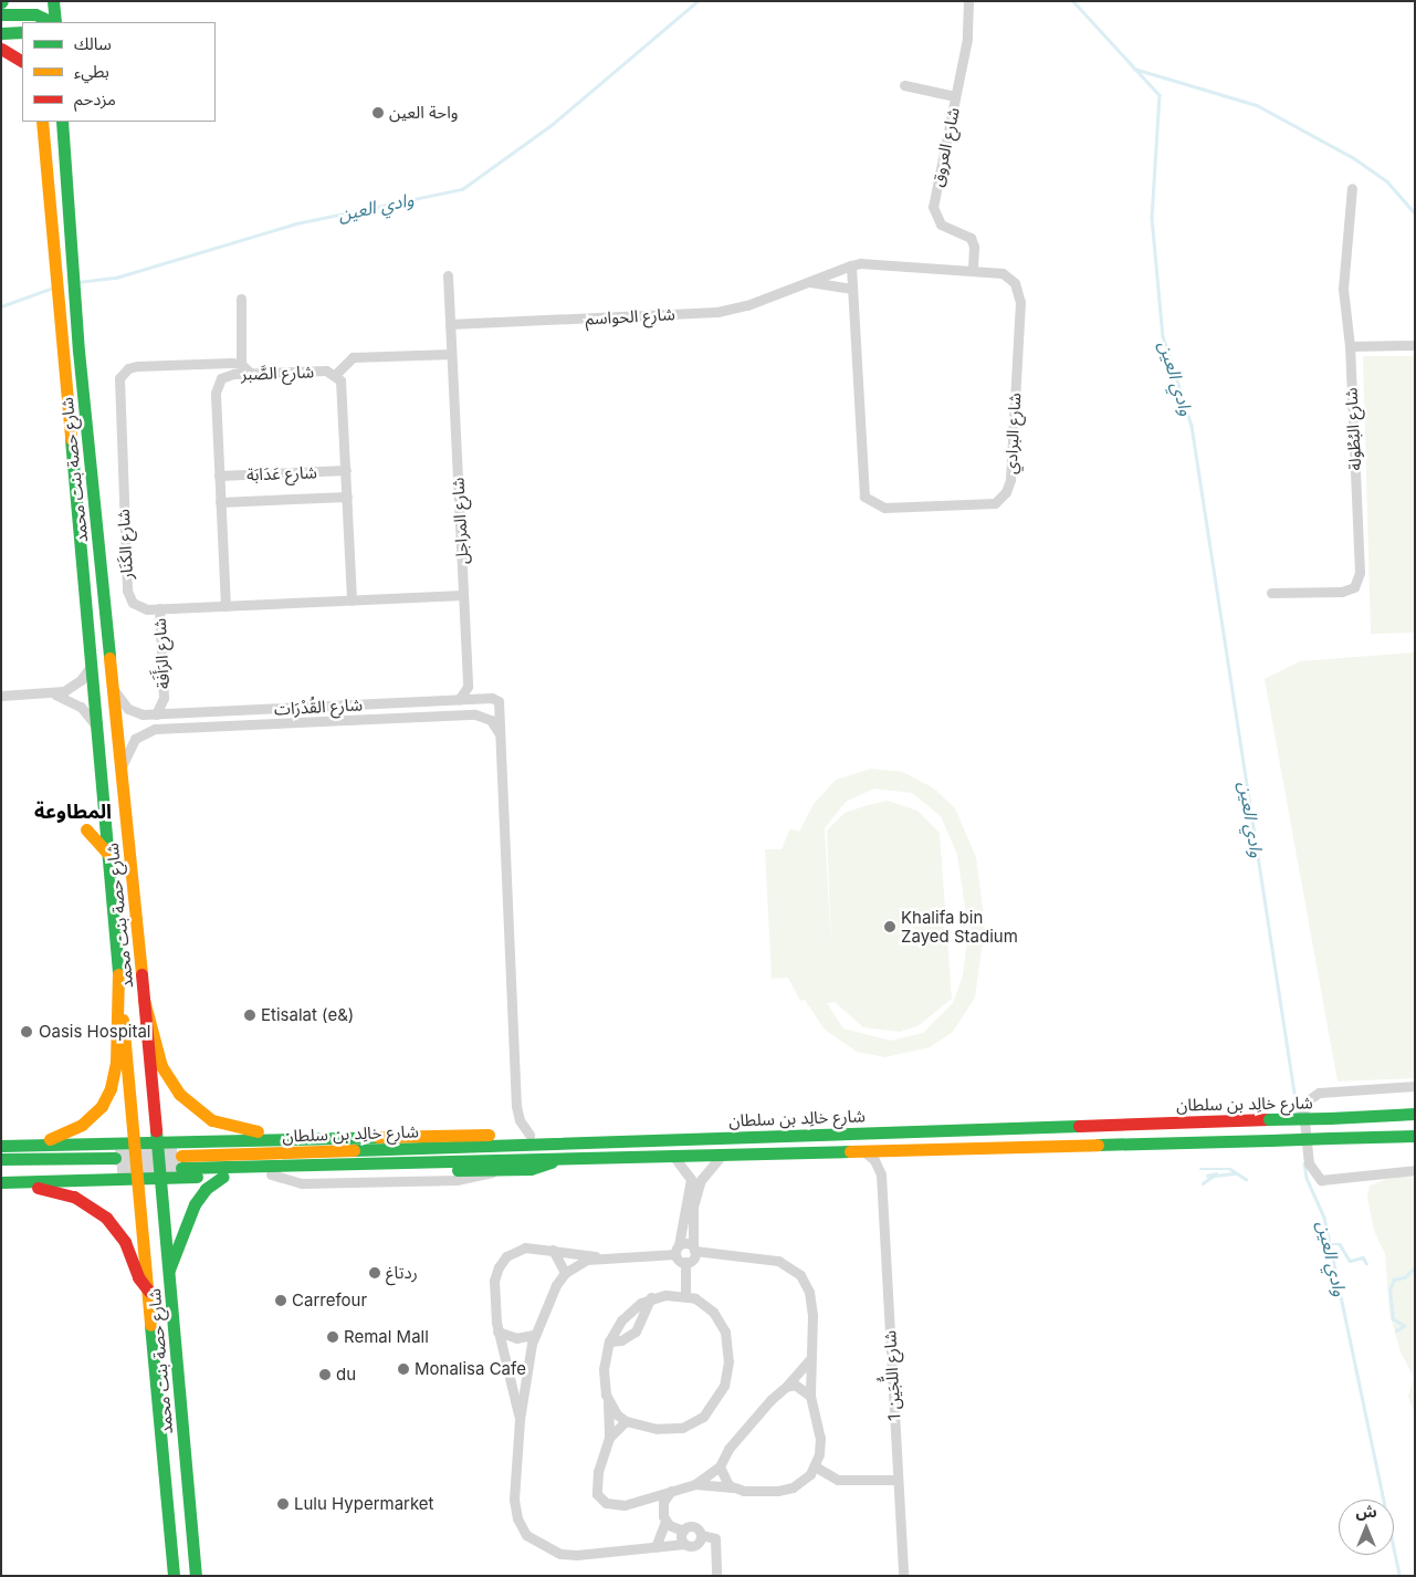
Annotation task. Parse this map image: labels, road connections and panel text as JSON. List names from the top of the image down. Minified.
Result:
{"streets":{"main road":["شارع حصة بنت محمد","شارع خالِد بن سلطان"],"street":["شارع العروق","شارع الحواسم","شارع الصَّبر","شارع البُطُولة","شارع البرادي","شارع عَدَابَة","شارع المراجل","شارع الكَنَار","شارع الرَأَفَة","شارع القُدْرَات","شارع اللُّجَين 1"]},"crossings":[["شارع العروق","شارع البرادي"],["شارع الحواسم","شارع البرادي"],["شارع الحواسم","شارع المراجل"],["شارع الصَّبر","شارع عَدَابَة"],["شارع الصَّبر","شارع الكَنَار"],["شارع حصة بنت محمد","شارع القُدْرَات"],["شارع المراجل","شارع الكَنَار"],["شارع الكَنَار","شارع الرَأَفَة"],["شارع الرَأَفَة","شارع القُدْرَات"]],"districts":["المطاوعة"],"water":["وادي العين"],"places":["واحة العين","Khalifa bin Zayed Stadium","Etisalat (e&)","Oasis Hospital","ردتاغ","Carrefour","Remal Mall","Monalisa Cafe","du","Lulu Hypermarket"],"legend":["سالك","بطيء","مزدحم"],"north":"top"}
